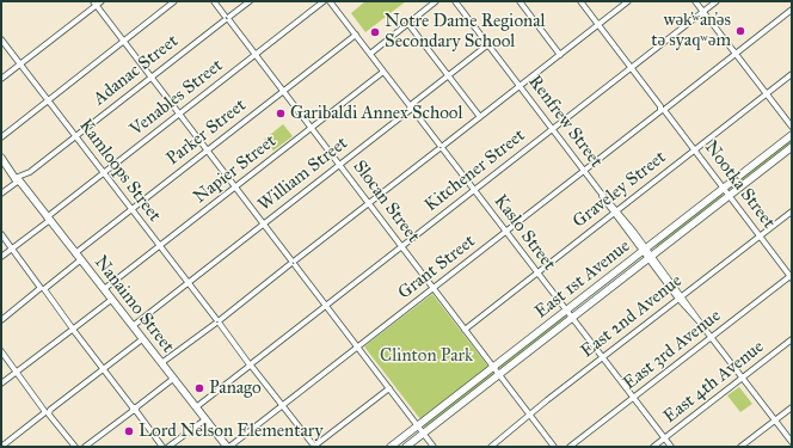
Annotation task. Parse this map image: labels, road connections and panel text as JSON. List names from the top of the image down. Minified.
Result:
{"streets":{"main road":["East 1st Avenue","Nanaimo Street"],"street":["Adanac Street","Venables Street","Renfrew Street","Parker Street","Napier Street","Kamloops Street","Kitchener Street","William Street","Nootka Street","Graveley Street","Slocan Street","Kaslo Street","Grant Street","East 2nd Avenue","East 3rd Avenue","East 4th Avenue"]},"crossings":[["Adanac Street","Kamloops Street"],["Adanac Street","Slocan Street"],["Adanac Street","Nanaimo Street"],["Venables Street","Kamloops Street"],["Venables Street","Slocan Street"],["Venables Street","Nanaimo Street"],["Renfrew Street","Kitchener Street"],["Renfrew Street","William Street"],["Renfrew Street","Graveley Street"],["Renfrew Street","Grant Street"],["Renfrew Street","East 1st Avenue"],["Renfrew Street","East 2nd Avenue"],["Renfrew Street","East 3rd Avenue"],["Renfrew Street","East 4th Avenue"],["Parker Street","Kamloops Street"],["Parker Street","Slocan Street"],["Parker Street","Kaslo Street"],["Parker Street","Nanaimo Street"],["Napier Street","Kamloops Street"],["Napier Street","Slocan Street"],["Napier Street","Kaslo Street"],["Napier Street","Nanaimo Street"],["Kamloops Street","Kitchener Street"],["Kamloops Street","William Street"],["Kamloops Street","Grant Street"],["Kitchener Street","Nootka Street"],["Kitchener Street","Slocan Street"],["Kitchener Street","Kaslo Street"],["Kitchener Street","Nanaimo Street"],["William Street","Slocan Street"],["William Street","Kaslo Street"],["William Street","Nanaimo Street"],["Nootka Street","Graveley Street"],["Nootka Street","Grant Street"],["Nootka Street","East 1st Avenue"],["Nootka Street","East 2nd Avenue"],["Nootka Street","East 3rd Avenue"],["Graveley Street","Slocan Street"],["Graveley Street","Kaslo Street"],["Slocan Street","Grant Street"],["Slocan Street","East 1st Avenue"],["Slocan Street","East 2nd Avenue"],["Kaslo Street","Grant Street"],["Kaslo Street","East 1st Avenue"],["Kaslo Street","East 2nd Avenue"],["Kaslo Street","East 3rd Avenue"],["Kaslo Street","East 4th Avenue"],["Grant Street","Nanaimo Street"]],"parks":["Clinton Park"],"places":["wək̓ʷan̓əs tə syaqʷəm","Notre Dame Regional Secondary School","Garibaldi Annex School","Panago","Lord Nelson Elementary"]}
